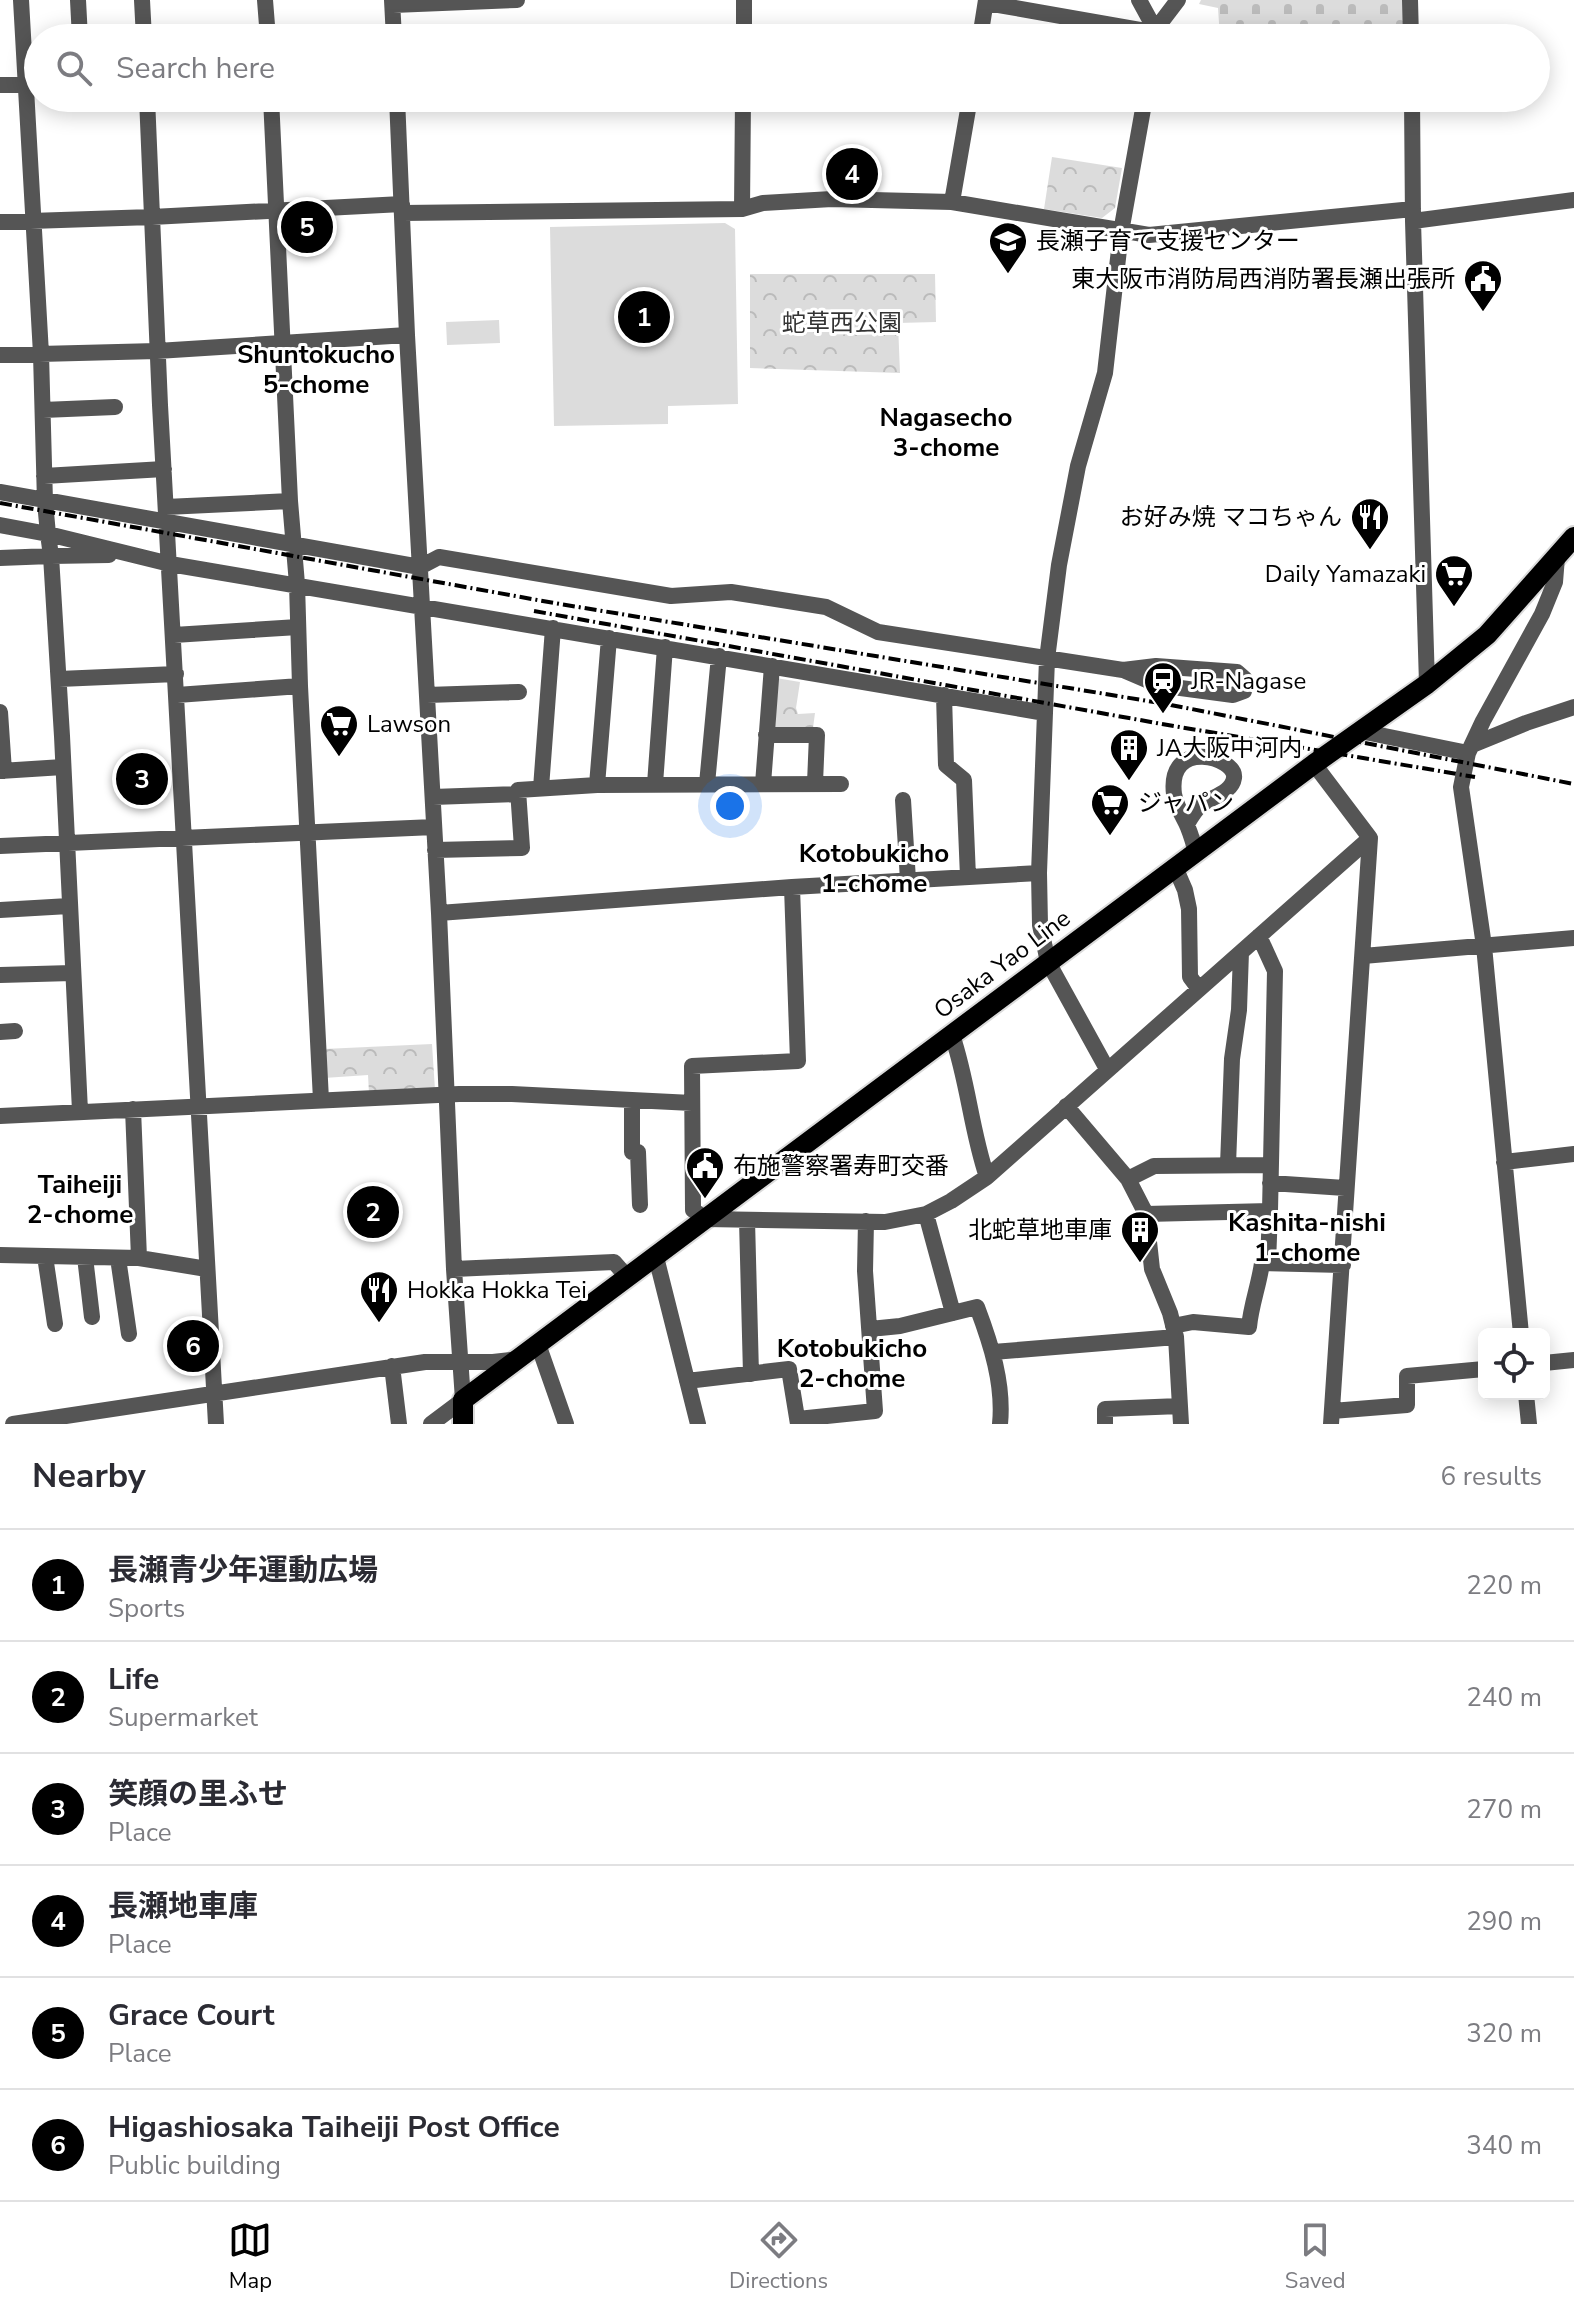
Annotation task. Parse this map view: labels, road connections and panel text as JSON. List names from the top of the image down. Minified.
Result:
{"streets":{"main road":["Osaka Yao Line"]},"districts":["Shuntokucho 5-chome","Nagasecho 3-chome","Kotobukicho 1-chome","Taiheiji 2-chome","Kashita-nishi 1-chome","Kotobukicho 2-chome"],"parks":["蛇草西公園"],"places":{"school or university":["長瀬子育て支援センター"],"public building":["東大阪市消防局西消防署長瀬出張所","布施警察署寿町交番"],"restaurant":["お好み焼 マコちゃん","Hokka Hokka Tei"],"supermarket":["Daily Yamazaki","Lawson","ジャパン"],"station":["JR-Nagase"],"building":["JA大阪中河内","北蛇草地車庫"]},"page":{"search":"Search here","pins":["4","5","1","3","2","6"],"heading":["Nearby","6 results"],"list":[{"mark":"1","name":"長瀬青少年運動広場","note":"Sports","value":"220 m"},{"mark":"2","name":"Life","note":"Supermarket","value":"240 m"},{"mark":"3","name":"笑顔の里ふせ","note":"Place","value":"270 m"},{"mark":"4","name":"長瀬地車庫","note":"Place","value":"290 m"},{"mark":"5","name":"Grace Court","note":"Place","value":"320 m"},{"mark":"6","name":"Higashiosaka Taiheiji Post Office","note":"Public building","value":"340 m"}],"nav":["Map","Directions","Saved"]}}
